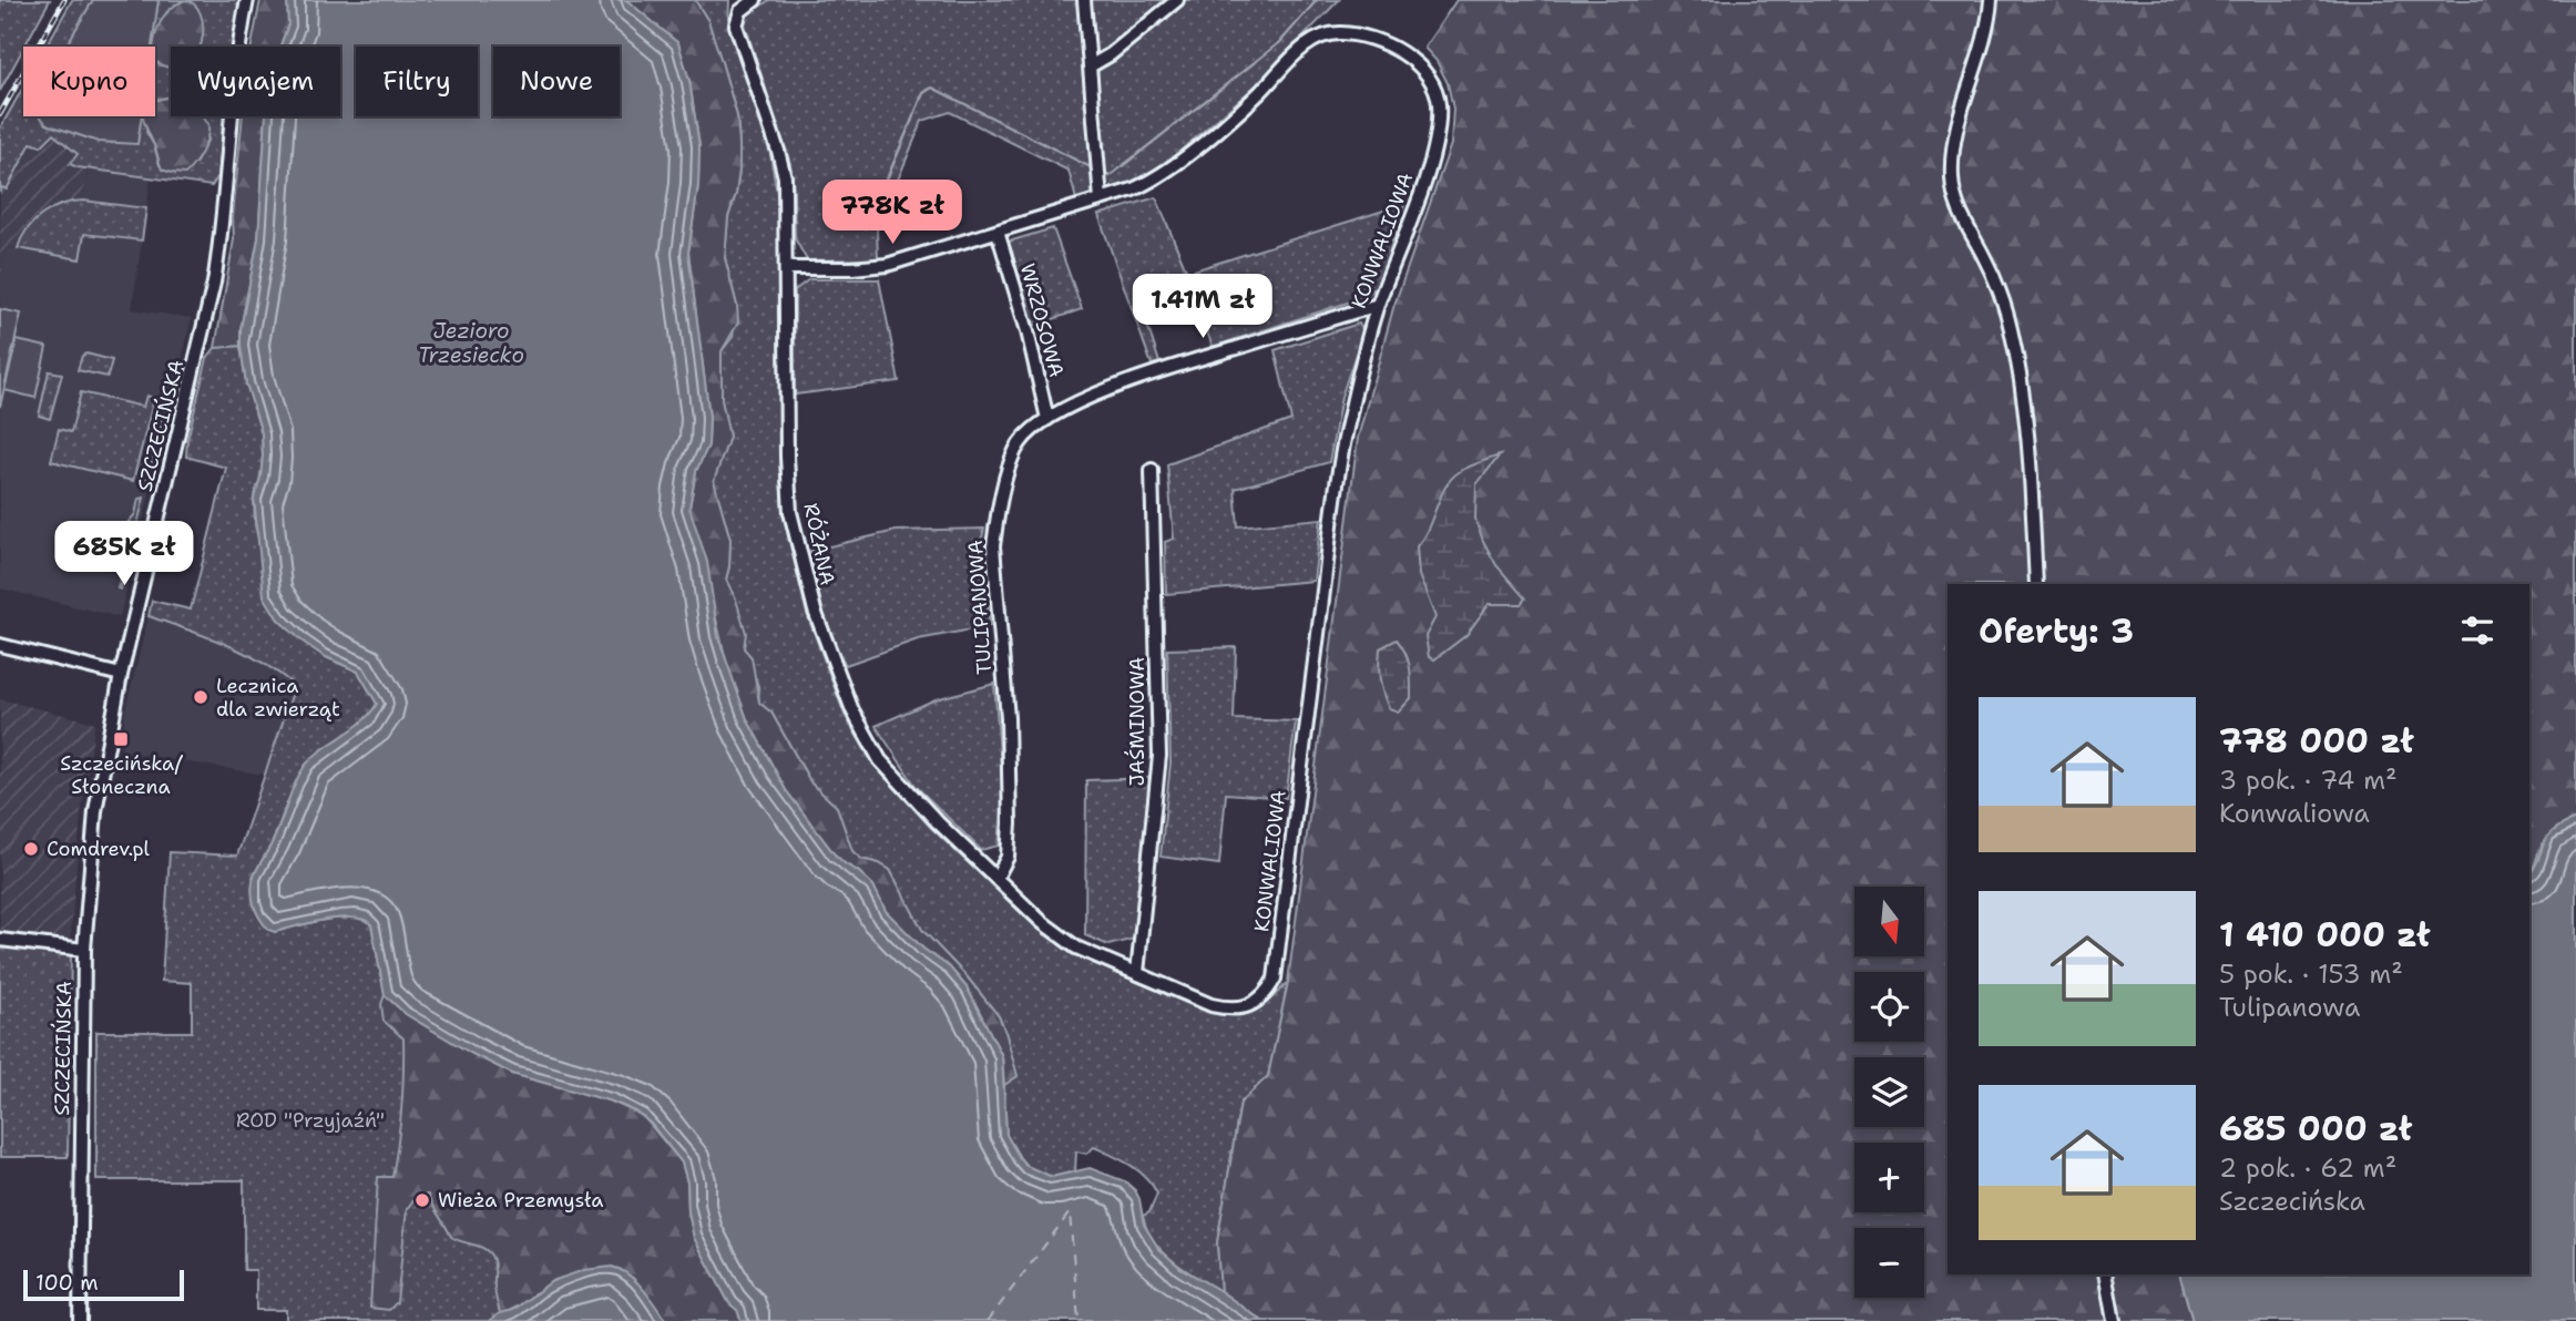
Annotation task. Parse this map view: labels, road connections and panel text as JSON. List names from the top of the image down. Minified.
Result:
{"streets":{"street":["KONWALIOWA","WRZOSOWA","SZCZECIŃSKA","RÓŻANA","TULIPANOWA","JAŚMINOWA"]},"crossings":[["KONWALIOWA","WRZOSOWA"],["KONWALIOWA","RÓŻANA"],["KONWALIOWA","TULIPANOWA"],["KONWALIOWA","JAŚMINOWA"],["WRZOSOWA","TULIPANOWA"],["RÓŻANA","TULIPANOWA"],["RÓŻANA","JAŚMINOWA"]],"water":["Jezioro Trzesiecko"],"parks":["ROD \"Przyjaźń\""],"places":{"other":["Lecznica dla zwierząt","Comdrev.pl","Wieża Przemysła"],"transit":["Szczecińska/ Słoneczna"]},"scale_bar":"100 m","north":"bottom","page":{"chip":["Kupno","Wynajem","Filtry","Nowe"],"price":["778K zł","1.41M zł","685K zł"],"heading":"Oferty: 3","list":[{"name":"778 000 zł","note":"3 pok. · 74 m² · Konwaliowa"},{"name":"1 410 000 zł","note":"5 pok. · 153 m² · Tulipanowa"},{"name":"685 000 zł","note":"2 pok. · 62 m² · Szczecińska"}],"map_buttons":["+","−"],"scale":"100 m"}}
